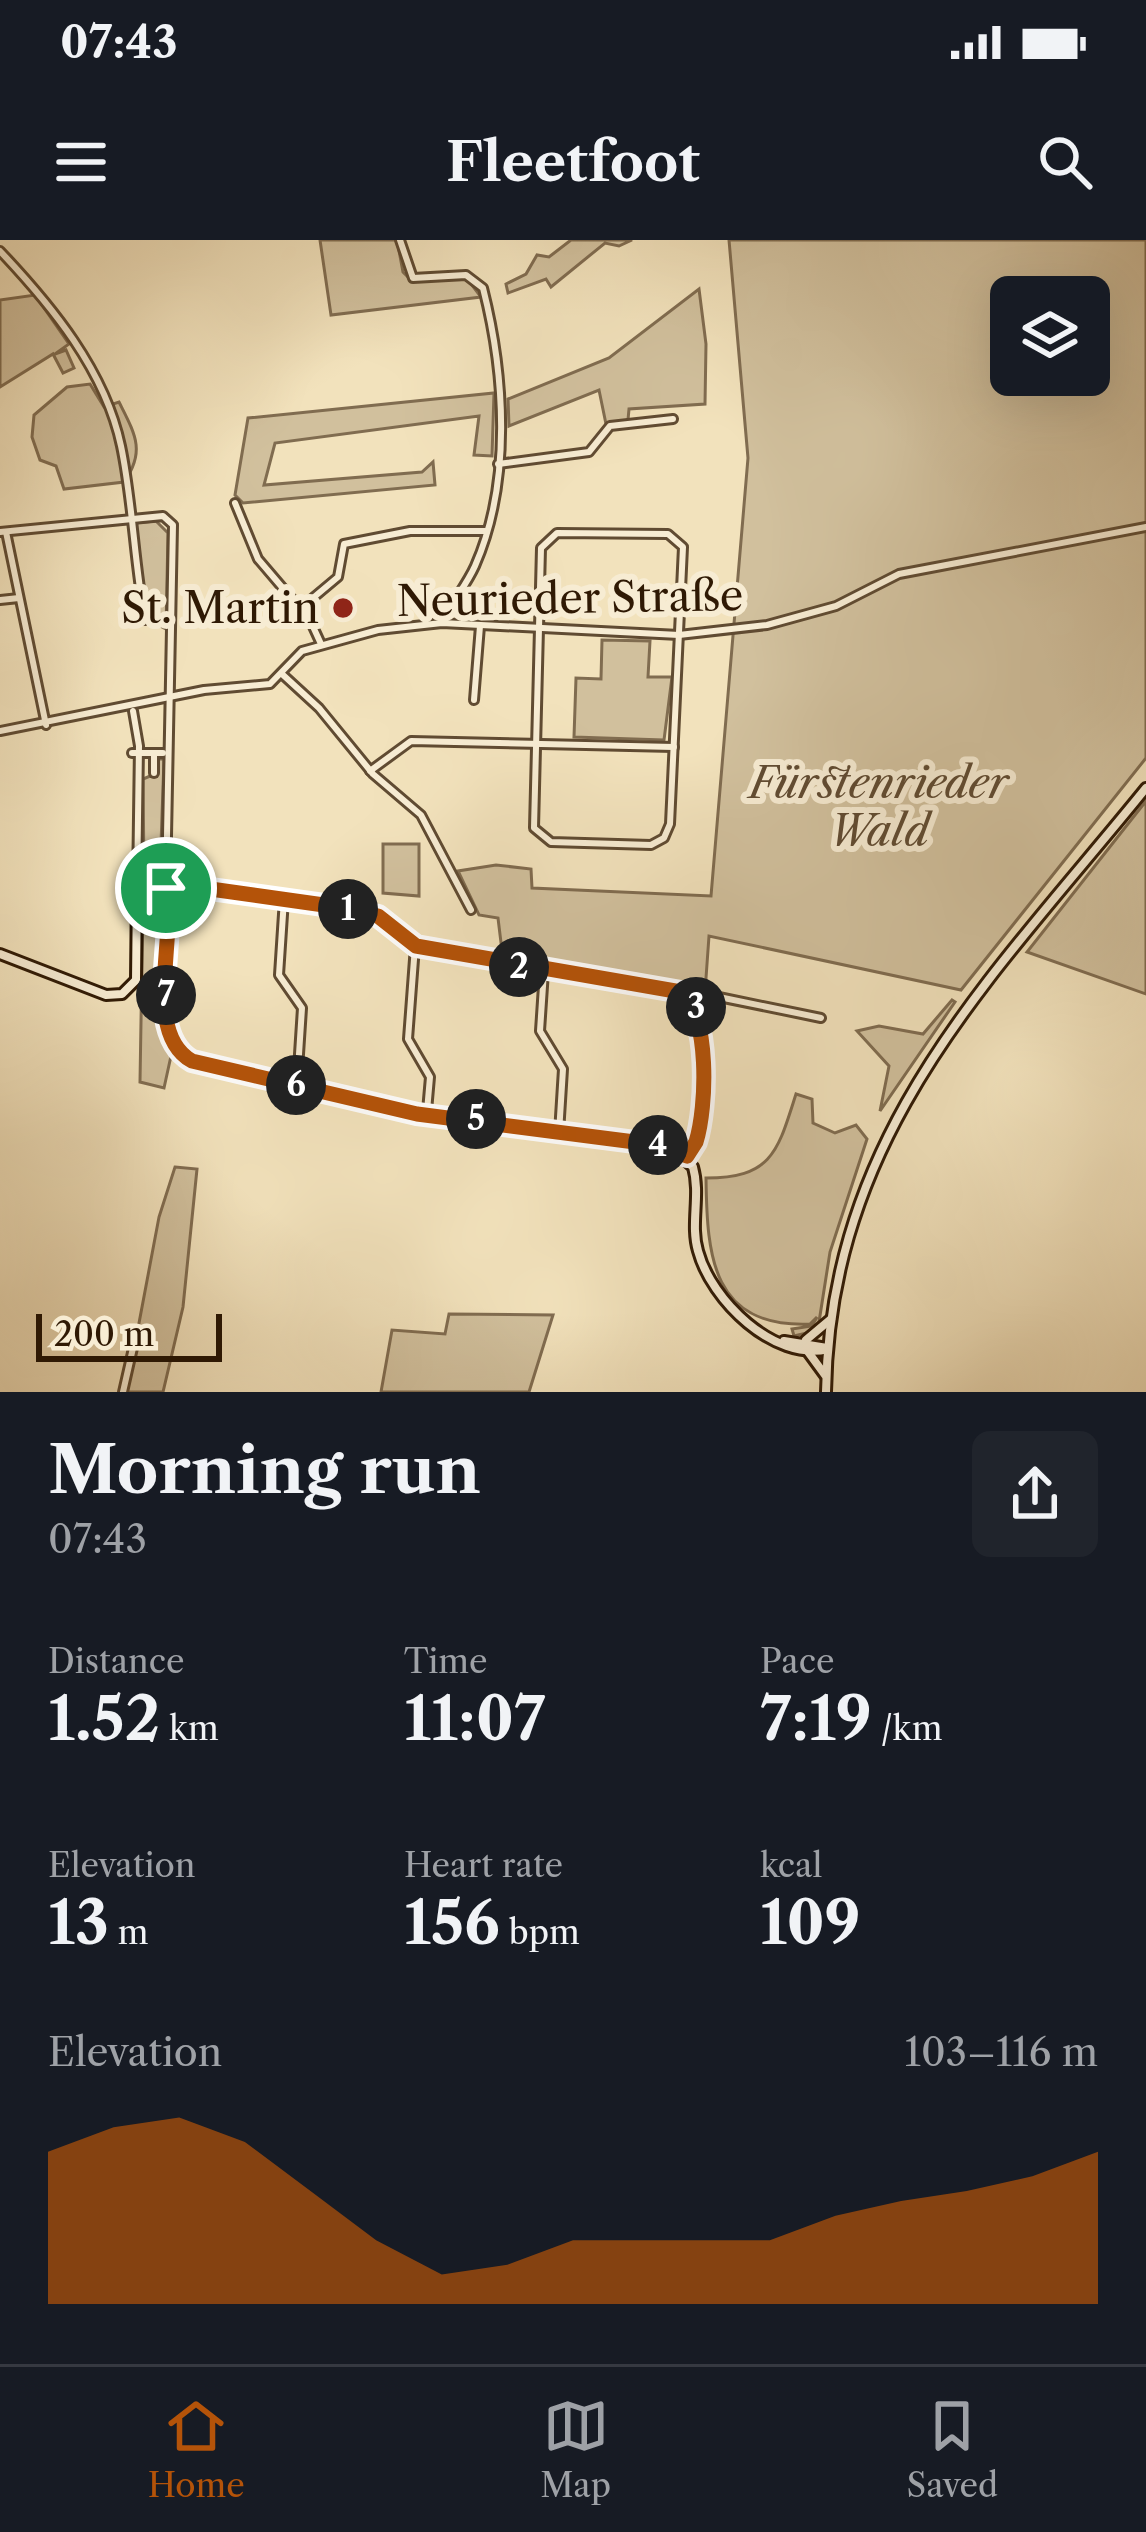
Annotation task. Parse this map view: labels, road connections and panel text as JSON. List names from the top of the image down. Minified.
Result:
{"streets":{"street":["Neurieder Straße"]},"parks":["Fürstenrieder Wald"],"places":["St. Martin"],"scale_bar":"200 m","page":{"status":"07:43","header":"Fleetfoot","pins":["1","2","7","3","6","5","4"],"scale":"200 m","heading":["Morning run","07:43"],"stats":[["Distance","1.52 km"],["Time","11:07"],["Pace","7:19 /km"],["Elevation","13 m"],["Heart rate","156 bpm"],["kcal","109"]],"chart":["Elevation","103–116 m"],"tabs":["Home","Map","Saved"]}}
